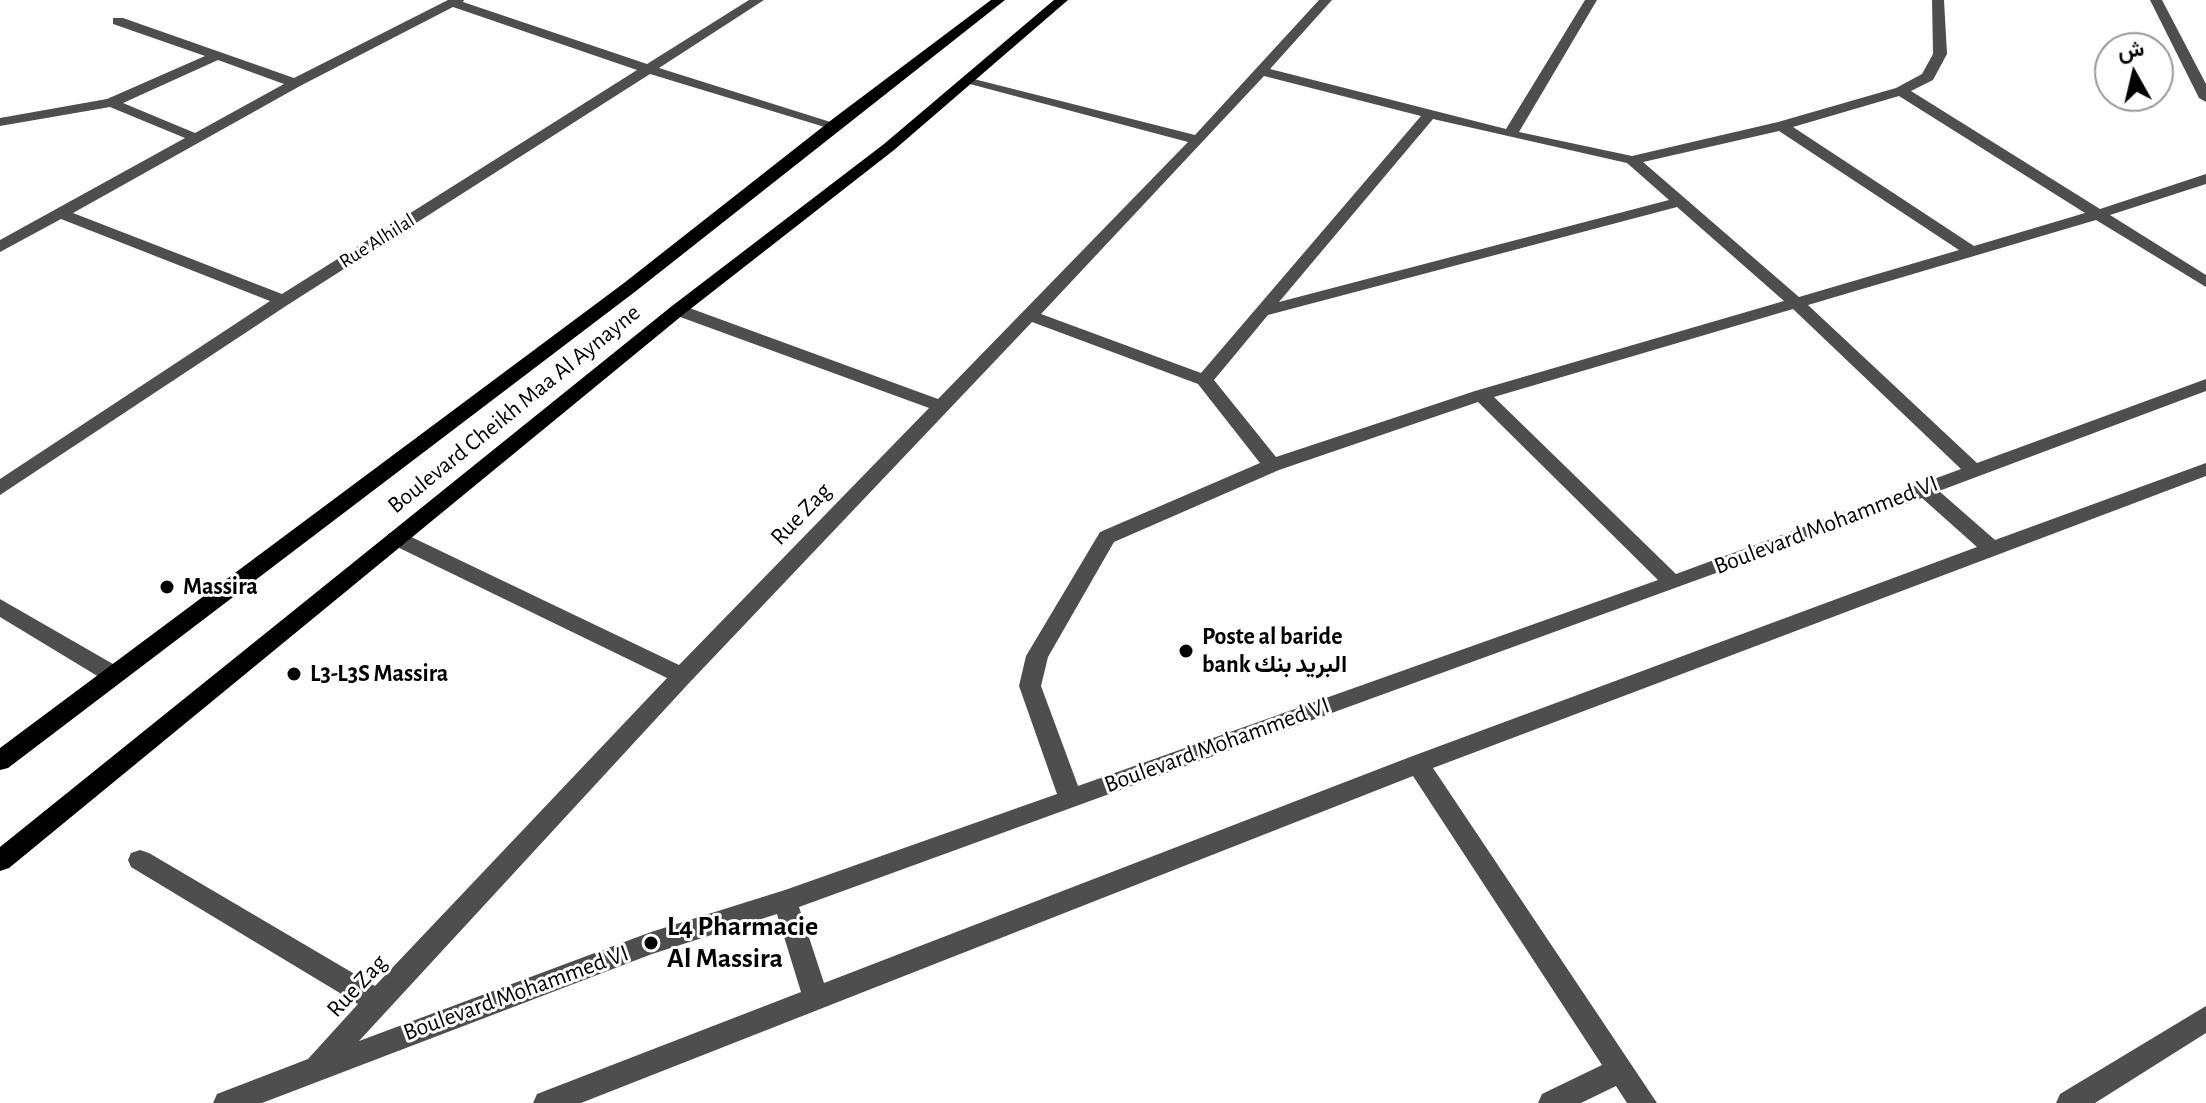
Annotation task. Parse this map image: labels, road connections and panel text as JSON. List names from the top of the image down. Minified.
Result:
{"streets":{"main road":["Boulevard Cheikh Maa Al Aynayne"],"street":["Rue Alhilal","Rue Zag","Boulevard Mohammed VI"]},"crossings":[["Rue Zag","Boulevard Mohammed VI"]],"places":["Massira","Poste al baride bank البريد بنك","L3-L3S Massira","L4 Pharmacie Al Massira"],"north":"top"}
